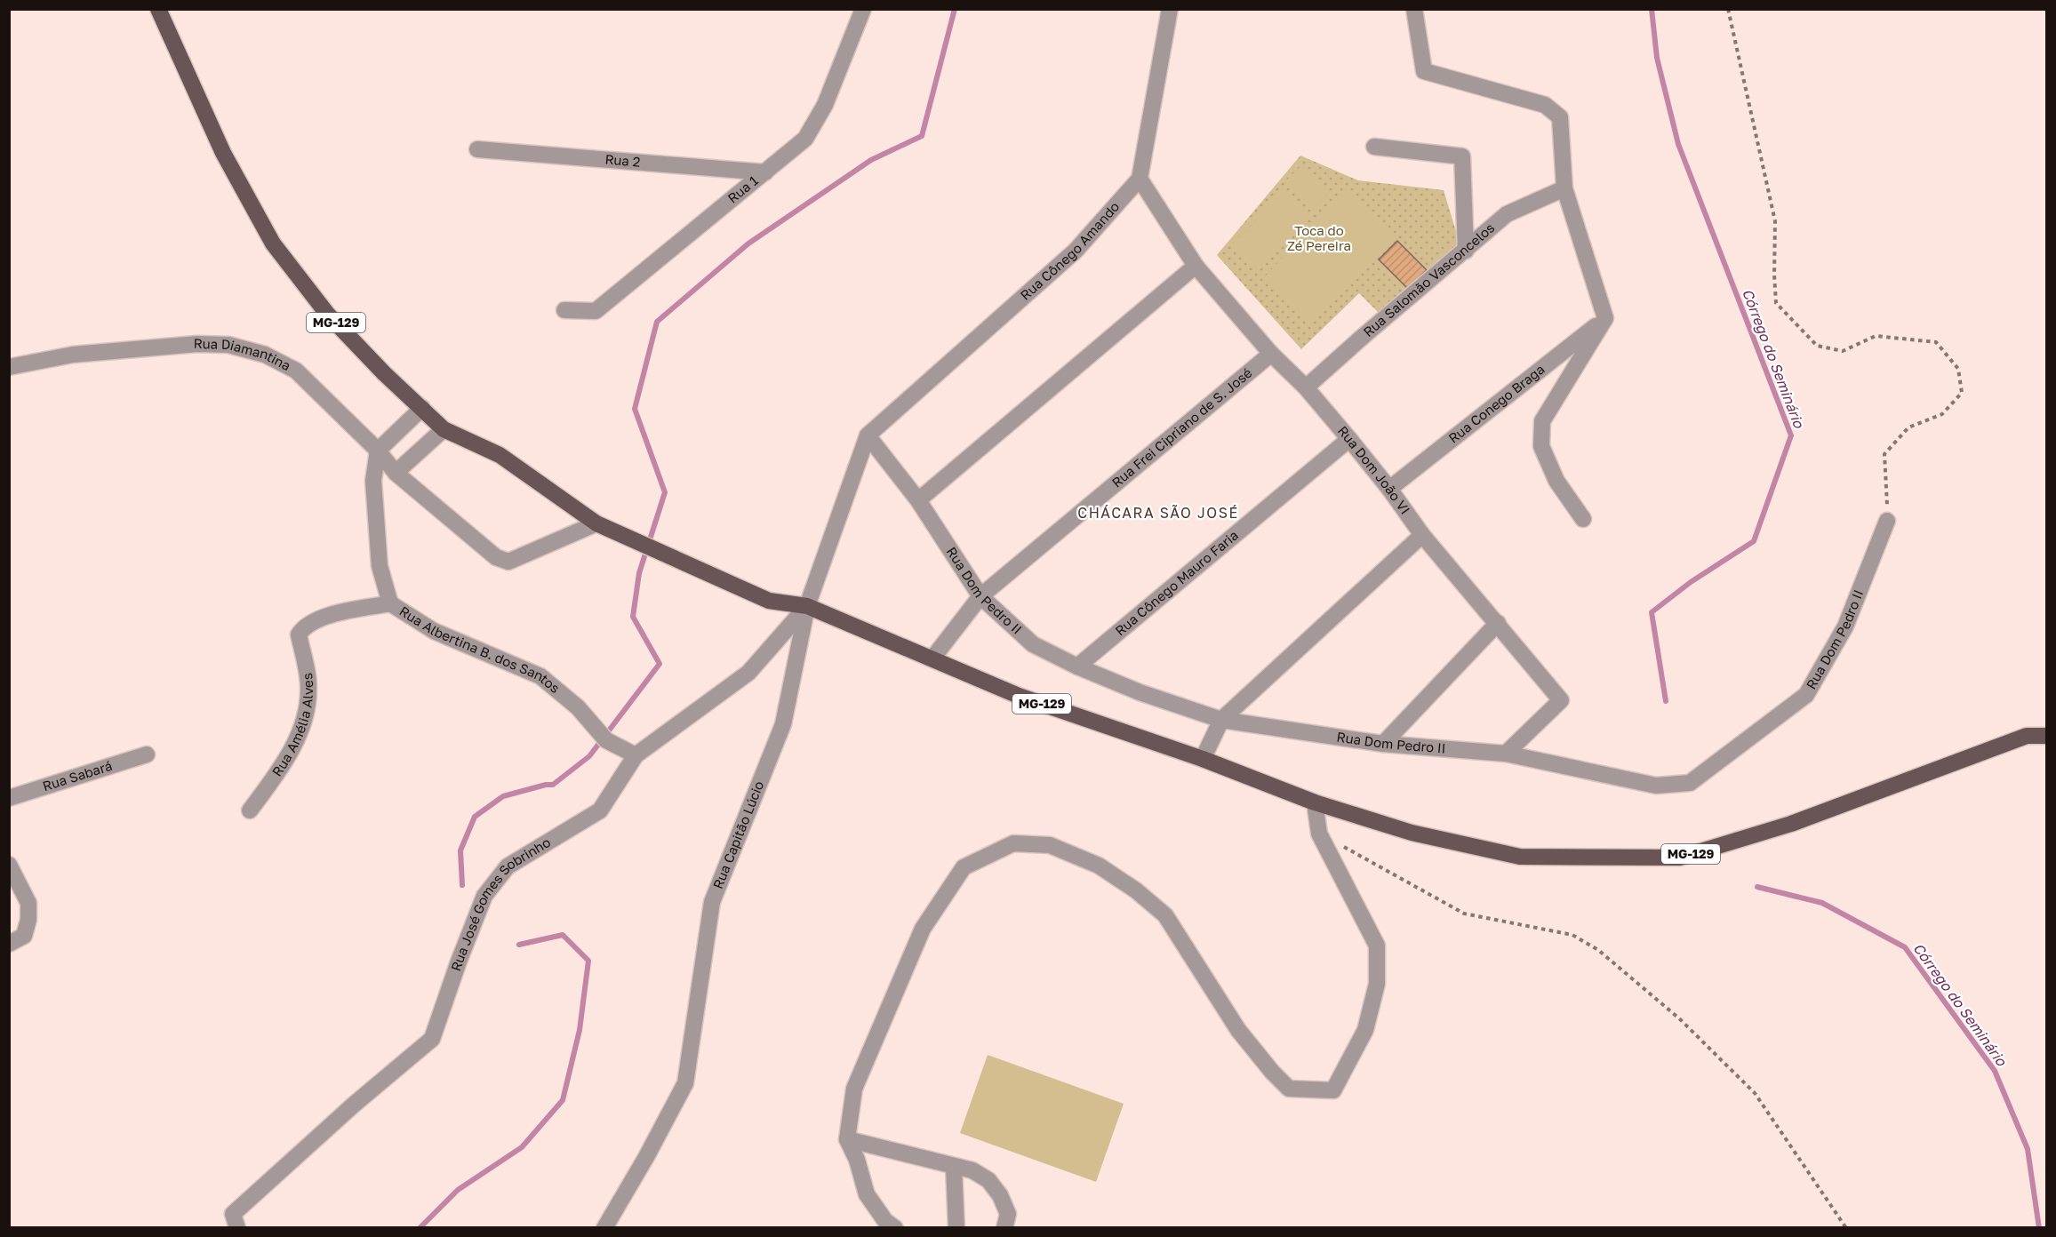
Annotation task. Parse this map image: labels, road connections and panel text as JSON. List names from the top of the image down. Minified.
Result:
{"streets":{"main road":["MG-129"],"street":["Rua 2","Rua 1","Rua Cônego Amando","Rua Salomão Vasconcelos","Rua Diamantina","Rua Conego Braga","Rua Frei Cipriano de S. José","Rua Dom João VI","Rua Cônego Mauro Faria","Rua Dom Pedro II","Rua Albertina B. dos Santos","Rua Amélia Alves","Rua Sabará","Rua Capitão Lúcio","Rua José Gomes Sobrinho"]},"crossings":[["Rua 2","Rua 1"],["Rua Cônego Amando","Rua Dom João VI"],["Rua Cônego Amando","Rua Dom Pedro II"],["Rua Cônego Amando","Rua Capitão Lúcio"],["Rua Salomão Vasconcelos","Rua Dom João VI"],["MG-129","Rua Diamantina"],["MG-129","Rua Frei Cipriano de S. José"],["MG-129","Rua Capitão Lúcio"],["MG-129","Rua José Gomes Sobrinho"],["Rua Diamantina","Rua Albertina B. dos Santos"],["Rua Conego Braga","Rua Dom João VI"],["Rua Frei Cipriano de S. José","Rua Dom João VI"],["Rua Frei Cipriano de S. José","Rua Dom Pedro II"],["Rua Dom João VI","Rua Cônego Mauro Faria"],["Rua Dom João VI","Rua Dom Pedro II"],["Rua Cônego Mauro Faria","Rua Dom Pedro II"],["Rua Dom Pedro II","Rua Capitão Lúcio"],["Rua Albertina B. dos Santos","Rua Amélia Alves"],["Rua Albertina B. dos Santos","Rua José Gomes Sobrinho"],["Rua Capitão Lúcio","Rua José Gomes Sobrinho"]],"districts":["CHÁCARA SÃO JOSÉ"],"water":["Córrego do Seminário"],"parks":["Toca do Zé Pereira"]}
